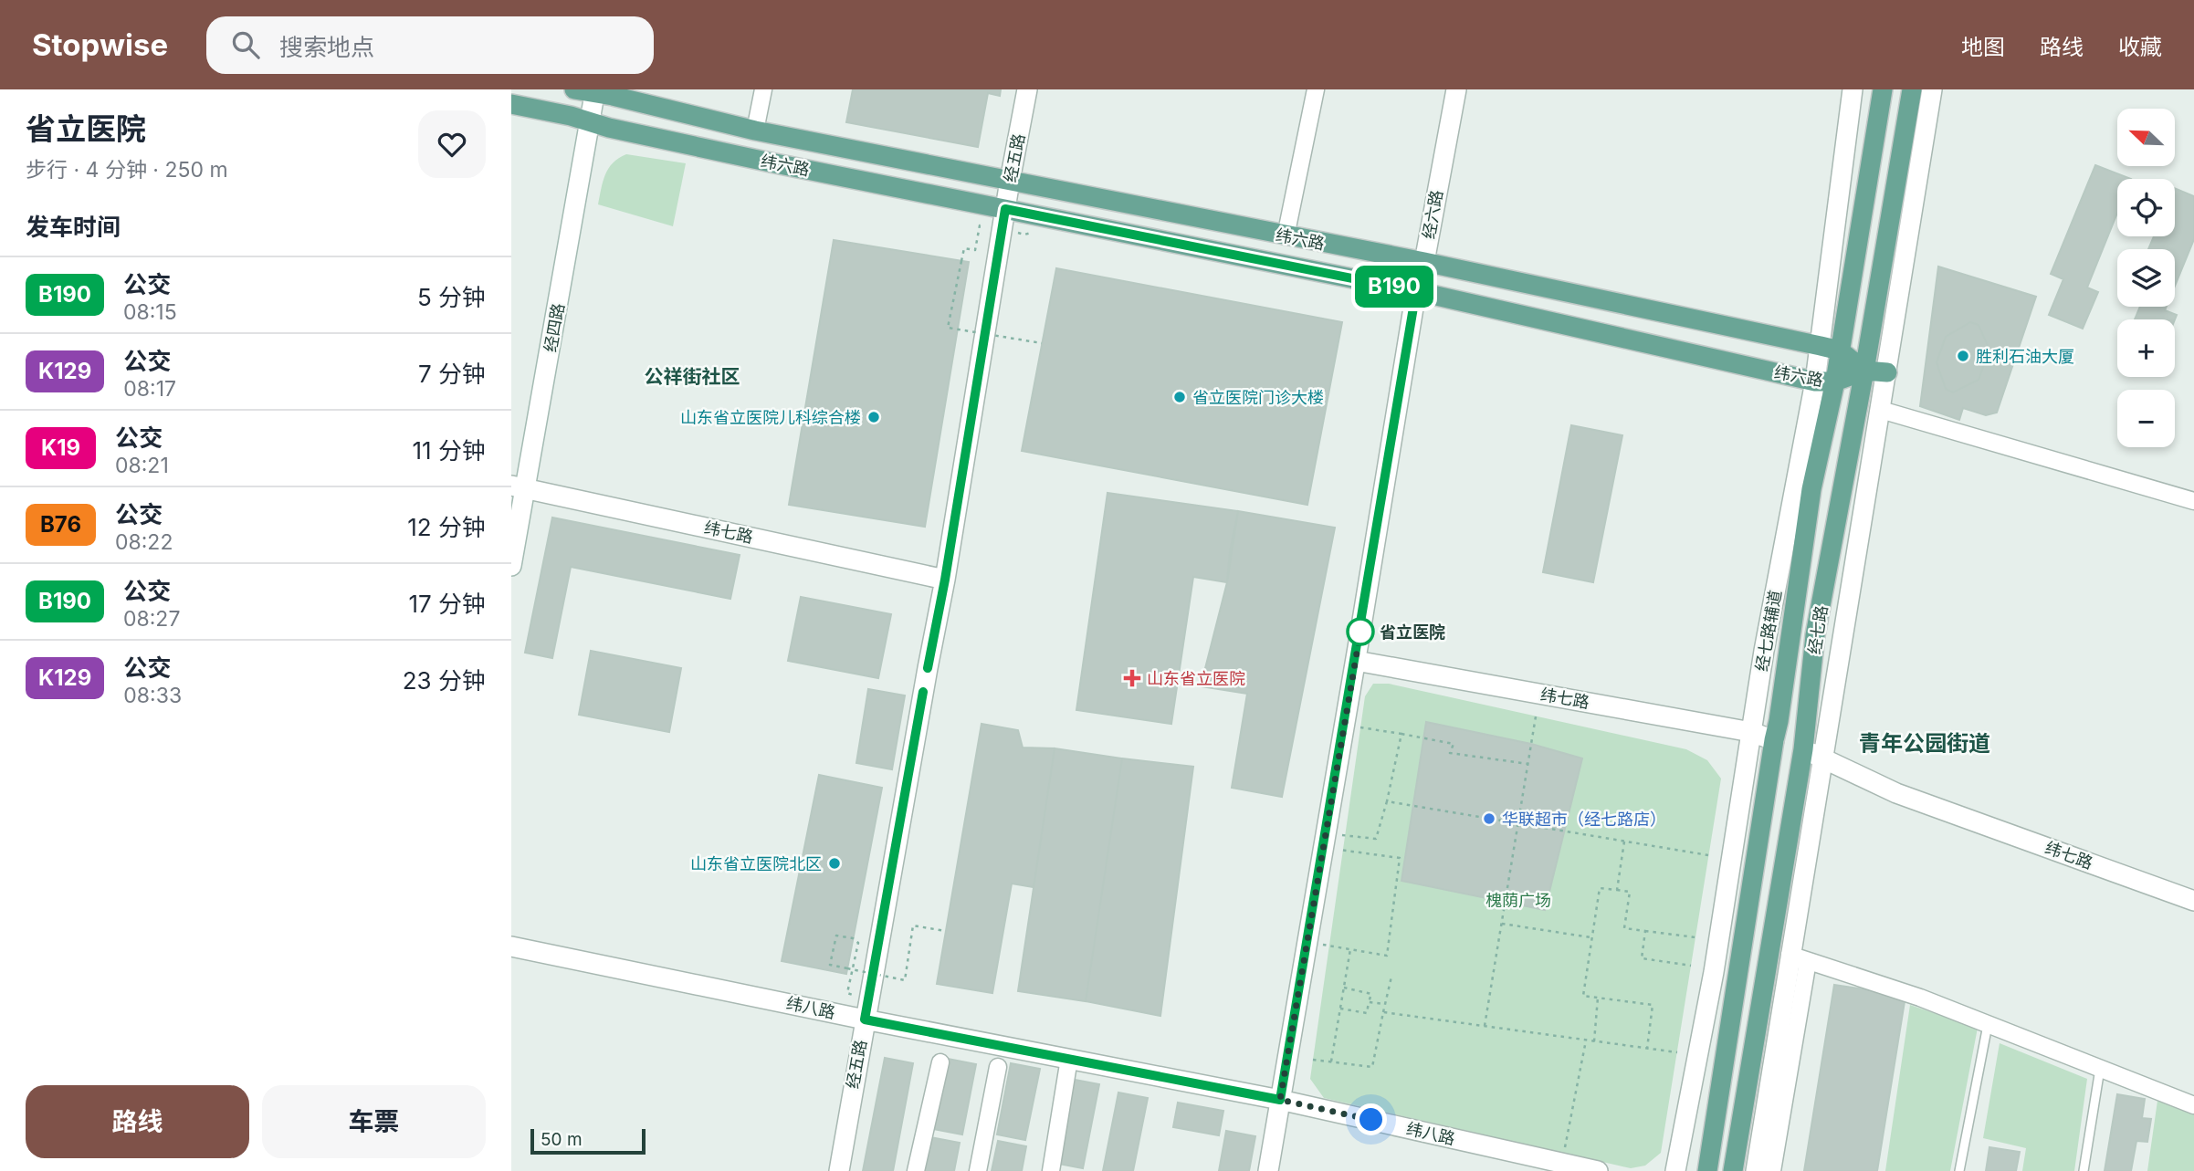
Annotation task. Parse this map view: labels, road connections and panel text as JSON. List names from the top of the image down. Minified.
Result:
{"streets":{"main road":["纬六路","经七路"],"street":["经五路","经六路","经四路","纬七路","经七路辅道","纬八路"]},"crossings":[["经五路","纬六路"],["经五路","纬七路"],["经五路","纬八路"],["纬六路","经六路"],["纬六路","经四路"],["纬六路","经七路"],["纬六路","经七路辅道"],["经六路","纬七路"],["经六路","纬八路"],["经四路","纬七路"],["纬七路","经七路"],["纬七路","经七路辅道"]],"districts":["公祥街社区","青年公园街道"],"parks":["槐荫广场"],"places":{"other":["胜利石油大厦","省立医院门诊大楼","山东省立医院儿科综合楼","省立医院","华联超市（经七路店）","山东省立医院北区"],"health":["山东省立医院"]},"lines":["bus line B190"],"scale_bar":"50 m","north":"top left","page":{"header":"Stopwise","search":"搜索地点","nav":["地图","路线","收藏"],"heading":[["省立医院","步行 · 4 分钟 · 250 m"],"发车时间"],"on_map":"B190","map_buttons":["+","−"],"list":[{"mark":"B190","name":"公交","note":"08:15","value":"5 分钟"},{"mark":"K129","name":"公交","note":"08:17","value":"7 分钟"},{"mark":"K19","name":"公交","note":"08:21","value":"11 分钟"},{"mark":"B76","name":"公交","note":"08:22","value":"12 分钟"},{"mark":"B190","name":"公交","note":"08:27","value":"17 分钟"},{"mark":"K129","name":"公交","note":"08:33","value":"23 分钟"}],"buttons":["路线","车票"],"scale":"50 m"}}
